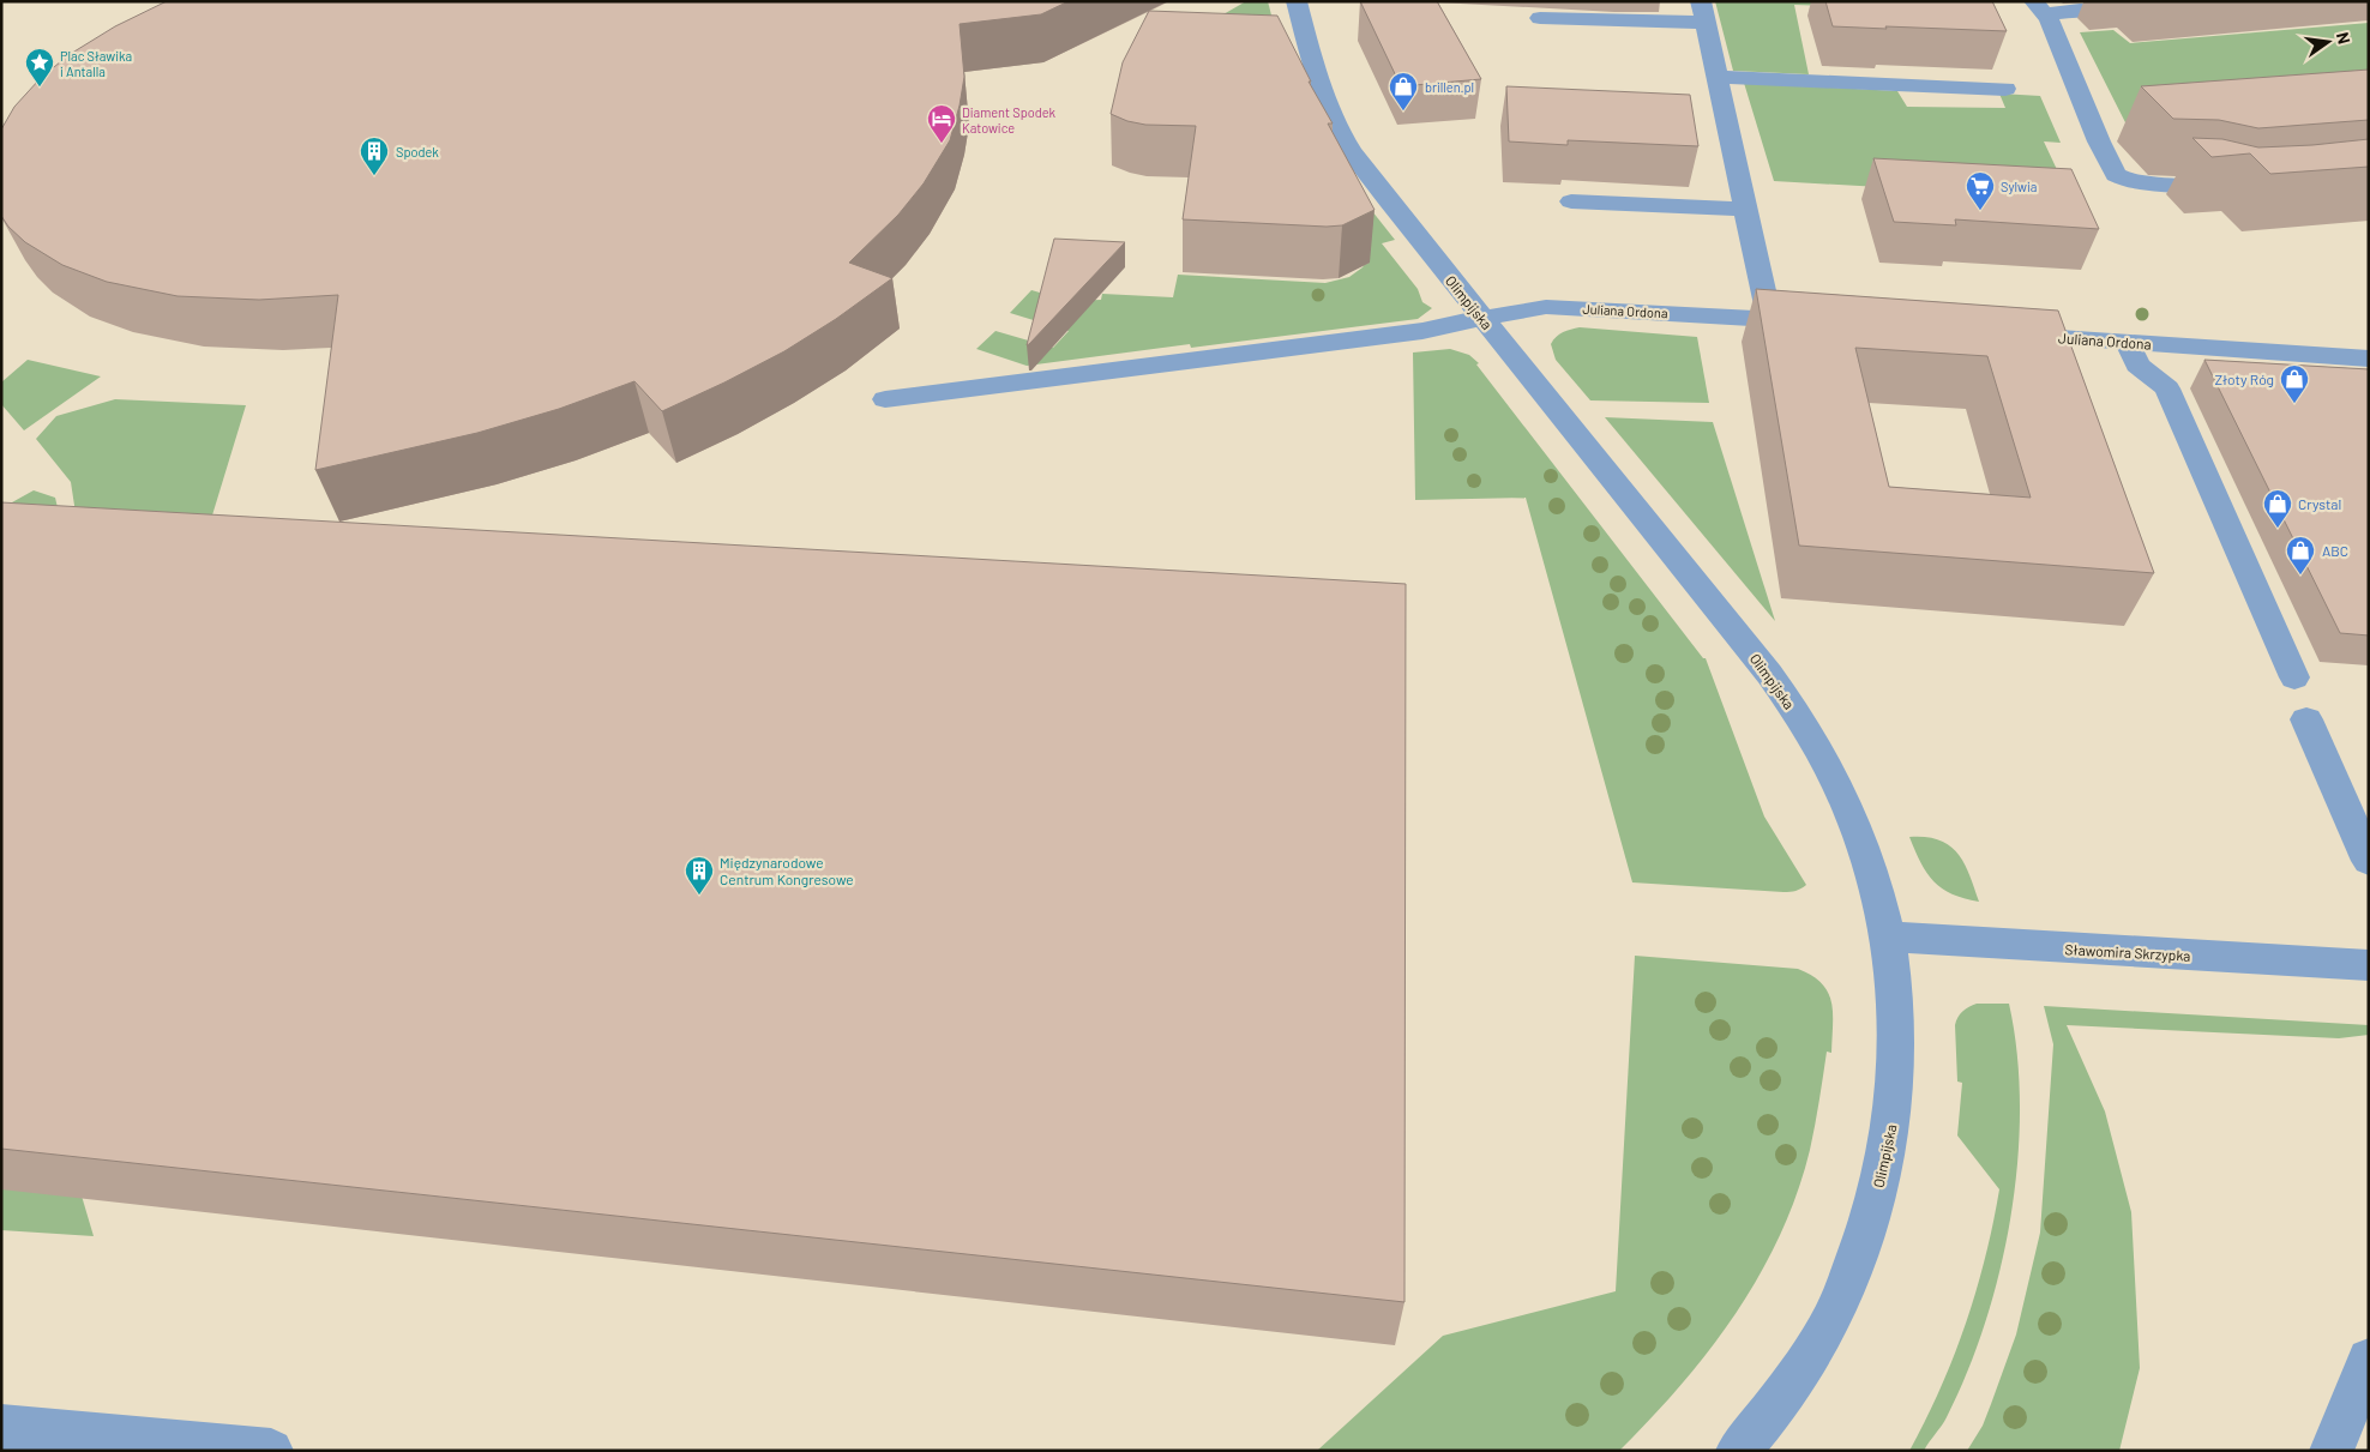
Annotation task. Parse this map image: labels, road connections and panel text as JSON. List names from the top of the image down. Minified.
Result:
{"streets":{"street":["Olimpijska","Juliana Ordona","Sławomira Skrzypka"]},"crossings":[["Olimpijska","Juliana Ordona"],["Olimpijska","Sławomira Skrzypka"]],"places":{"place":["Plac Sławika i Antalla"],"shop":["brillen.pl","Złoty Róg","Crystal","ABC"],"hotel":["Diament Spodek Katowice"],"building":["Spodek","Międzynarodowe Centrum Kongresowe"],"supermarket":["Sylwia"]},"north":"right"}
